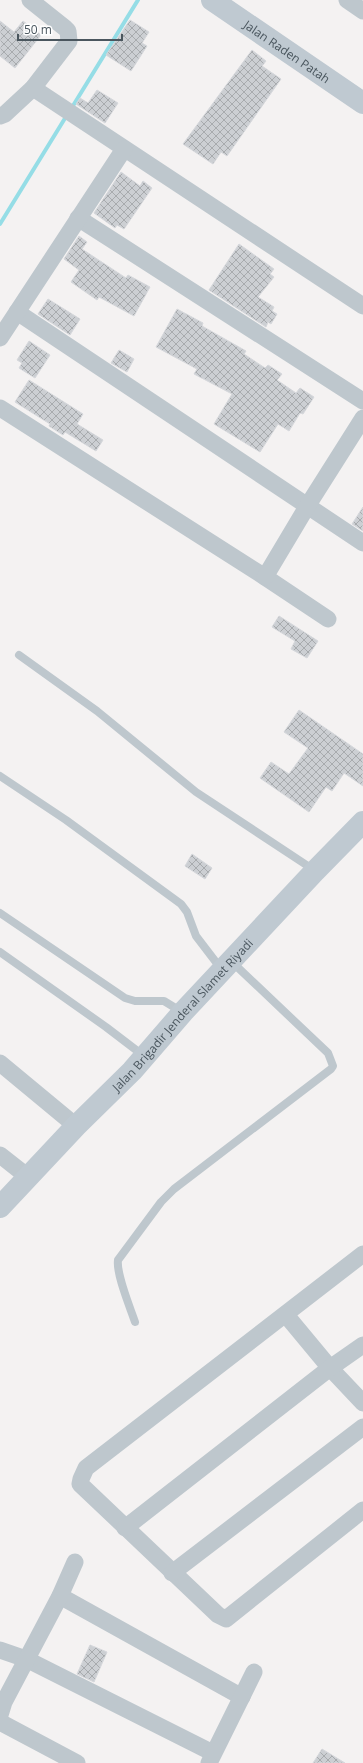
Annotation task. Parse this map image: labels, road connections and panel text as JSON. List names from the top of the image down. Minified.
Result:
{"streets":{"main road":["Jalan Raden Patah","Jalan Brigadir Jenderal Slamet Riyadi"]},"scale_bar":"50 m"}
